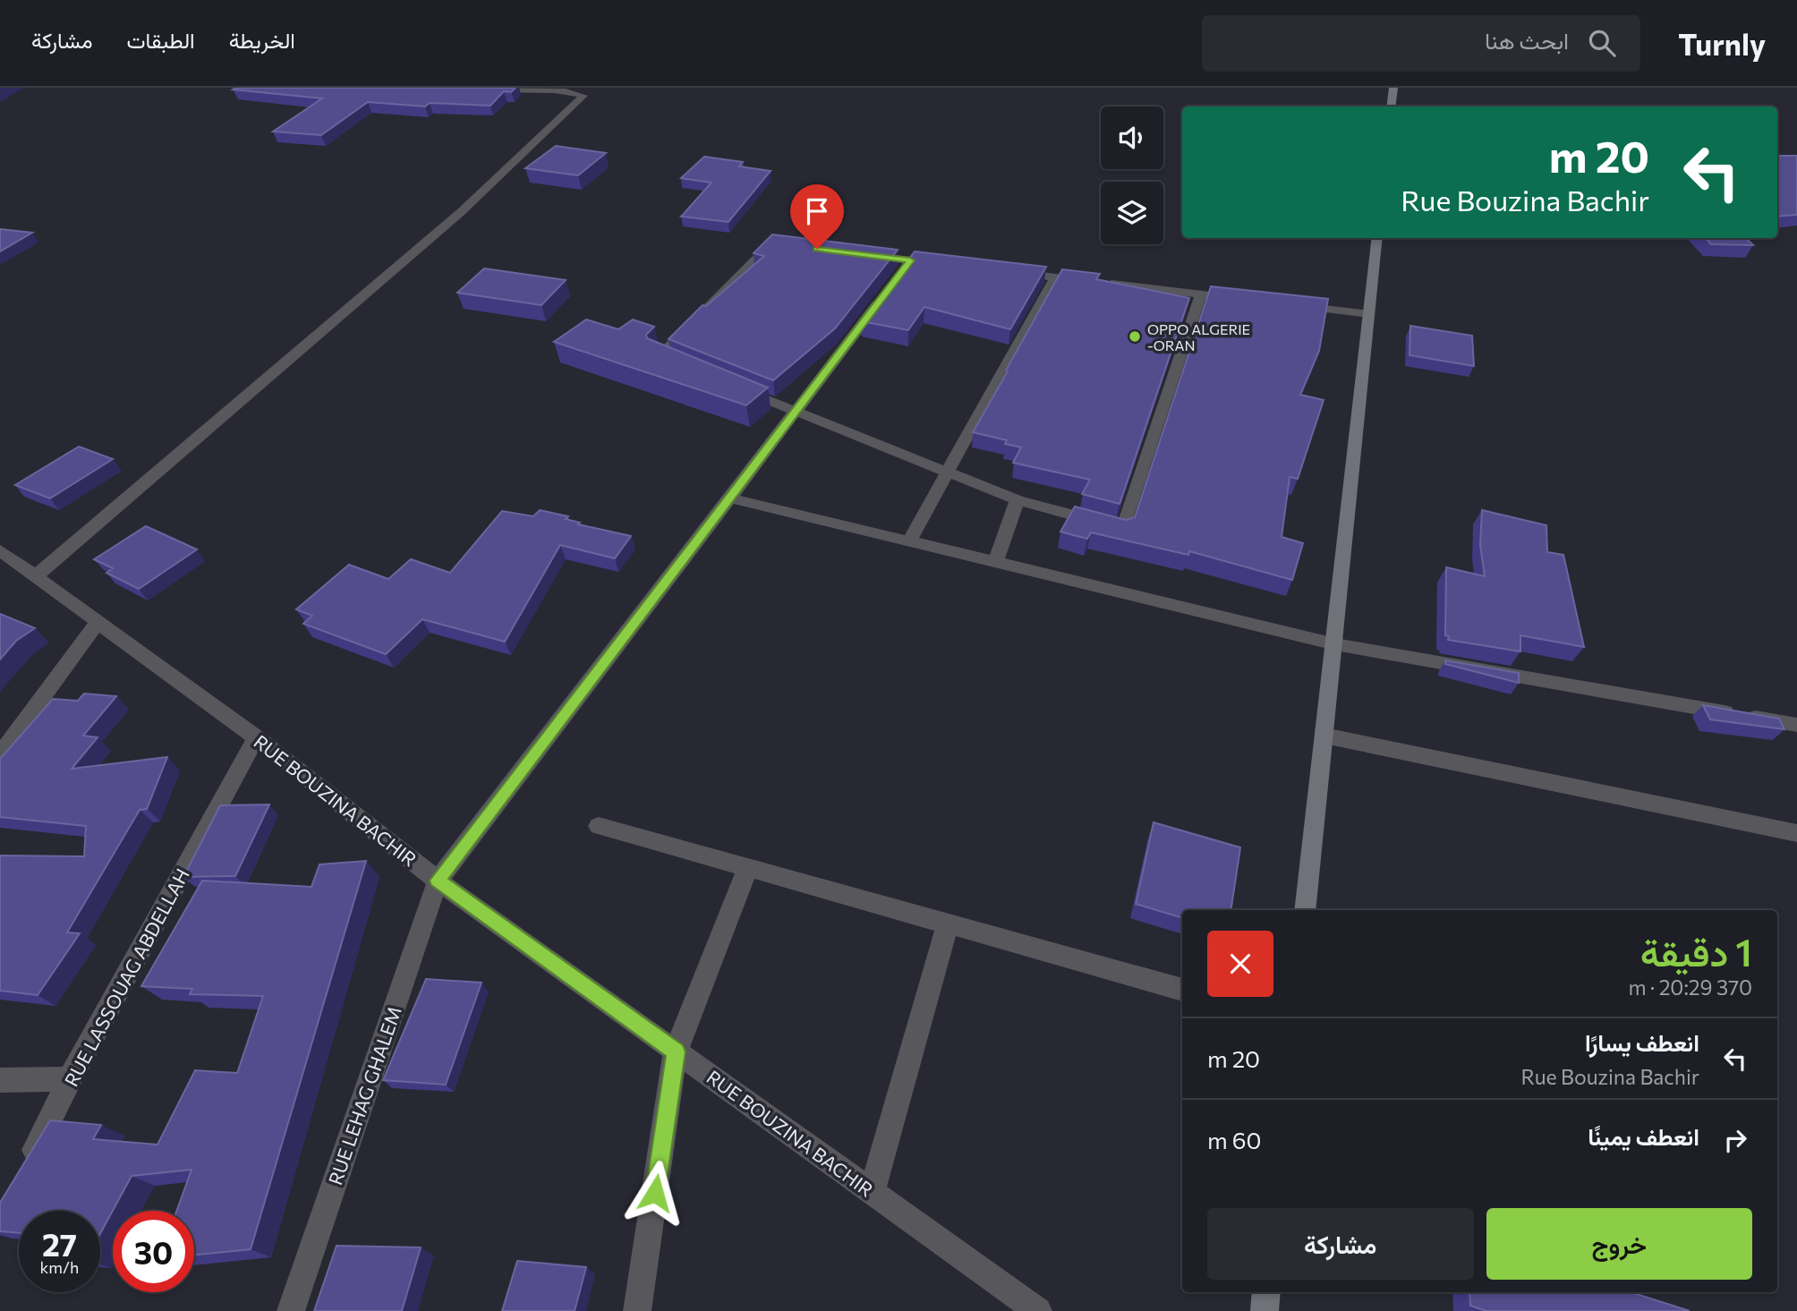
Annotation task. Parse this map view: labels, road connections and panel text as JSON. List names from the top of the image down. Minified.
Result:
{"streets":{"street":["RUE BOUZINA BACHIR","RUE LASSOUAG ABDELLAH","RUE LEHAG GHALEM"]},"crossings":[["RUE BOUZINA BACHIR","RUE LASSOUAG ABDELLAH"],["RUE BOUZINA BACHIR","RUE LEHAG GHALEM"]],"places":["OPPO ALGERIE -ORAN"],"page":{"header":"Turnly","search":"ابحث هنا","nav":["الخريطة","الطبقات","مشاركة"],"turn":["20 m","Rue Bouzina Bachir"],"heading":["1 دقيقة","370 m · 20:29"],"list":[{"name":"انعطف يسارًا","note":"Rue Bouzina Bachir","value":"20 m"},{"name":"انعطف يمينًا","value":"60 m"}],"buttons":["خروج","مشاركة"],"speed":"27 km/h","limit":"30"}}
